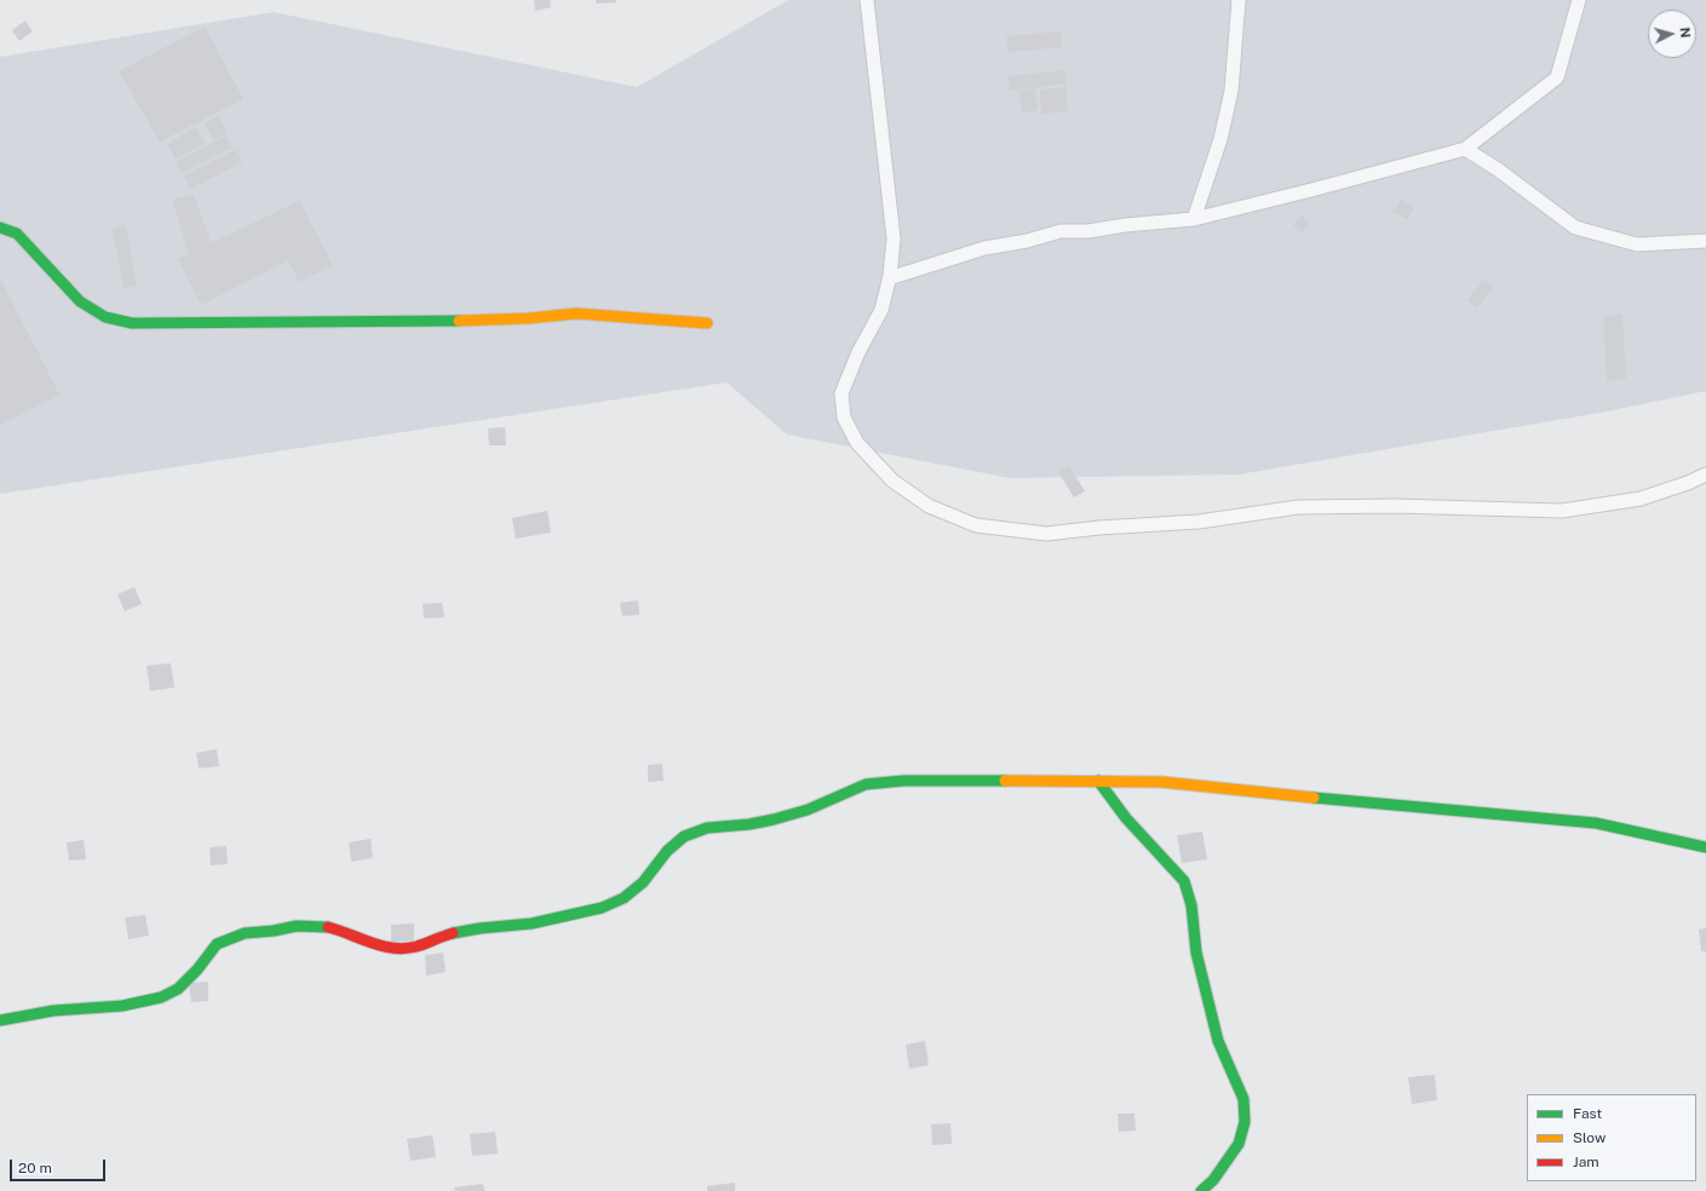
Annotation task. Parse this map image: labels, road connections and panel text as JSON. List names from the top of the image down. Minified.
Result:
{"legend":["Fast","Slow","Jam"],"scale_bar":"20 m","north":"right"}
